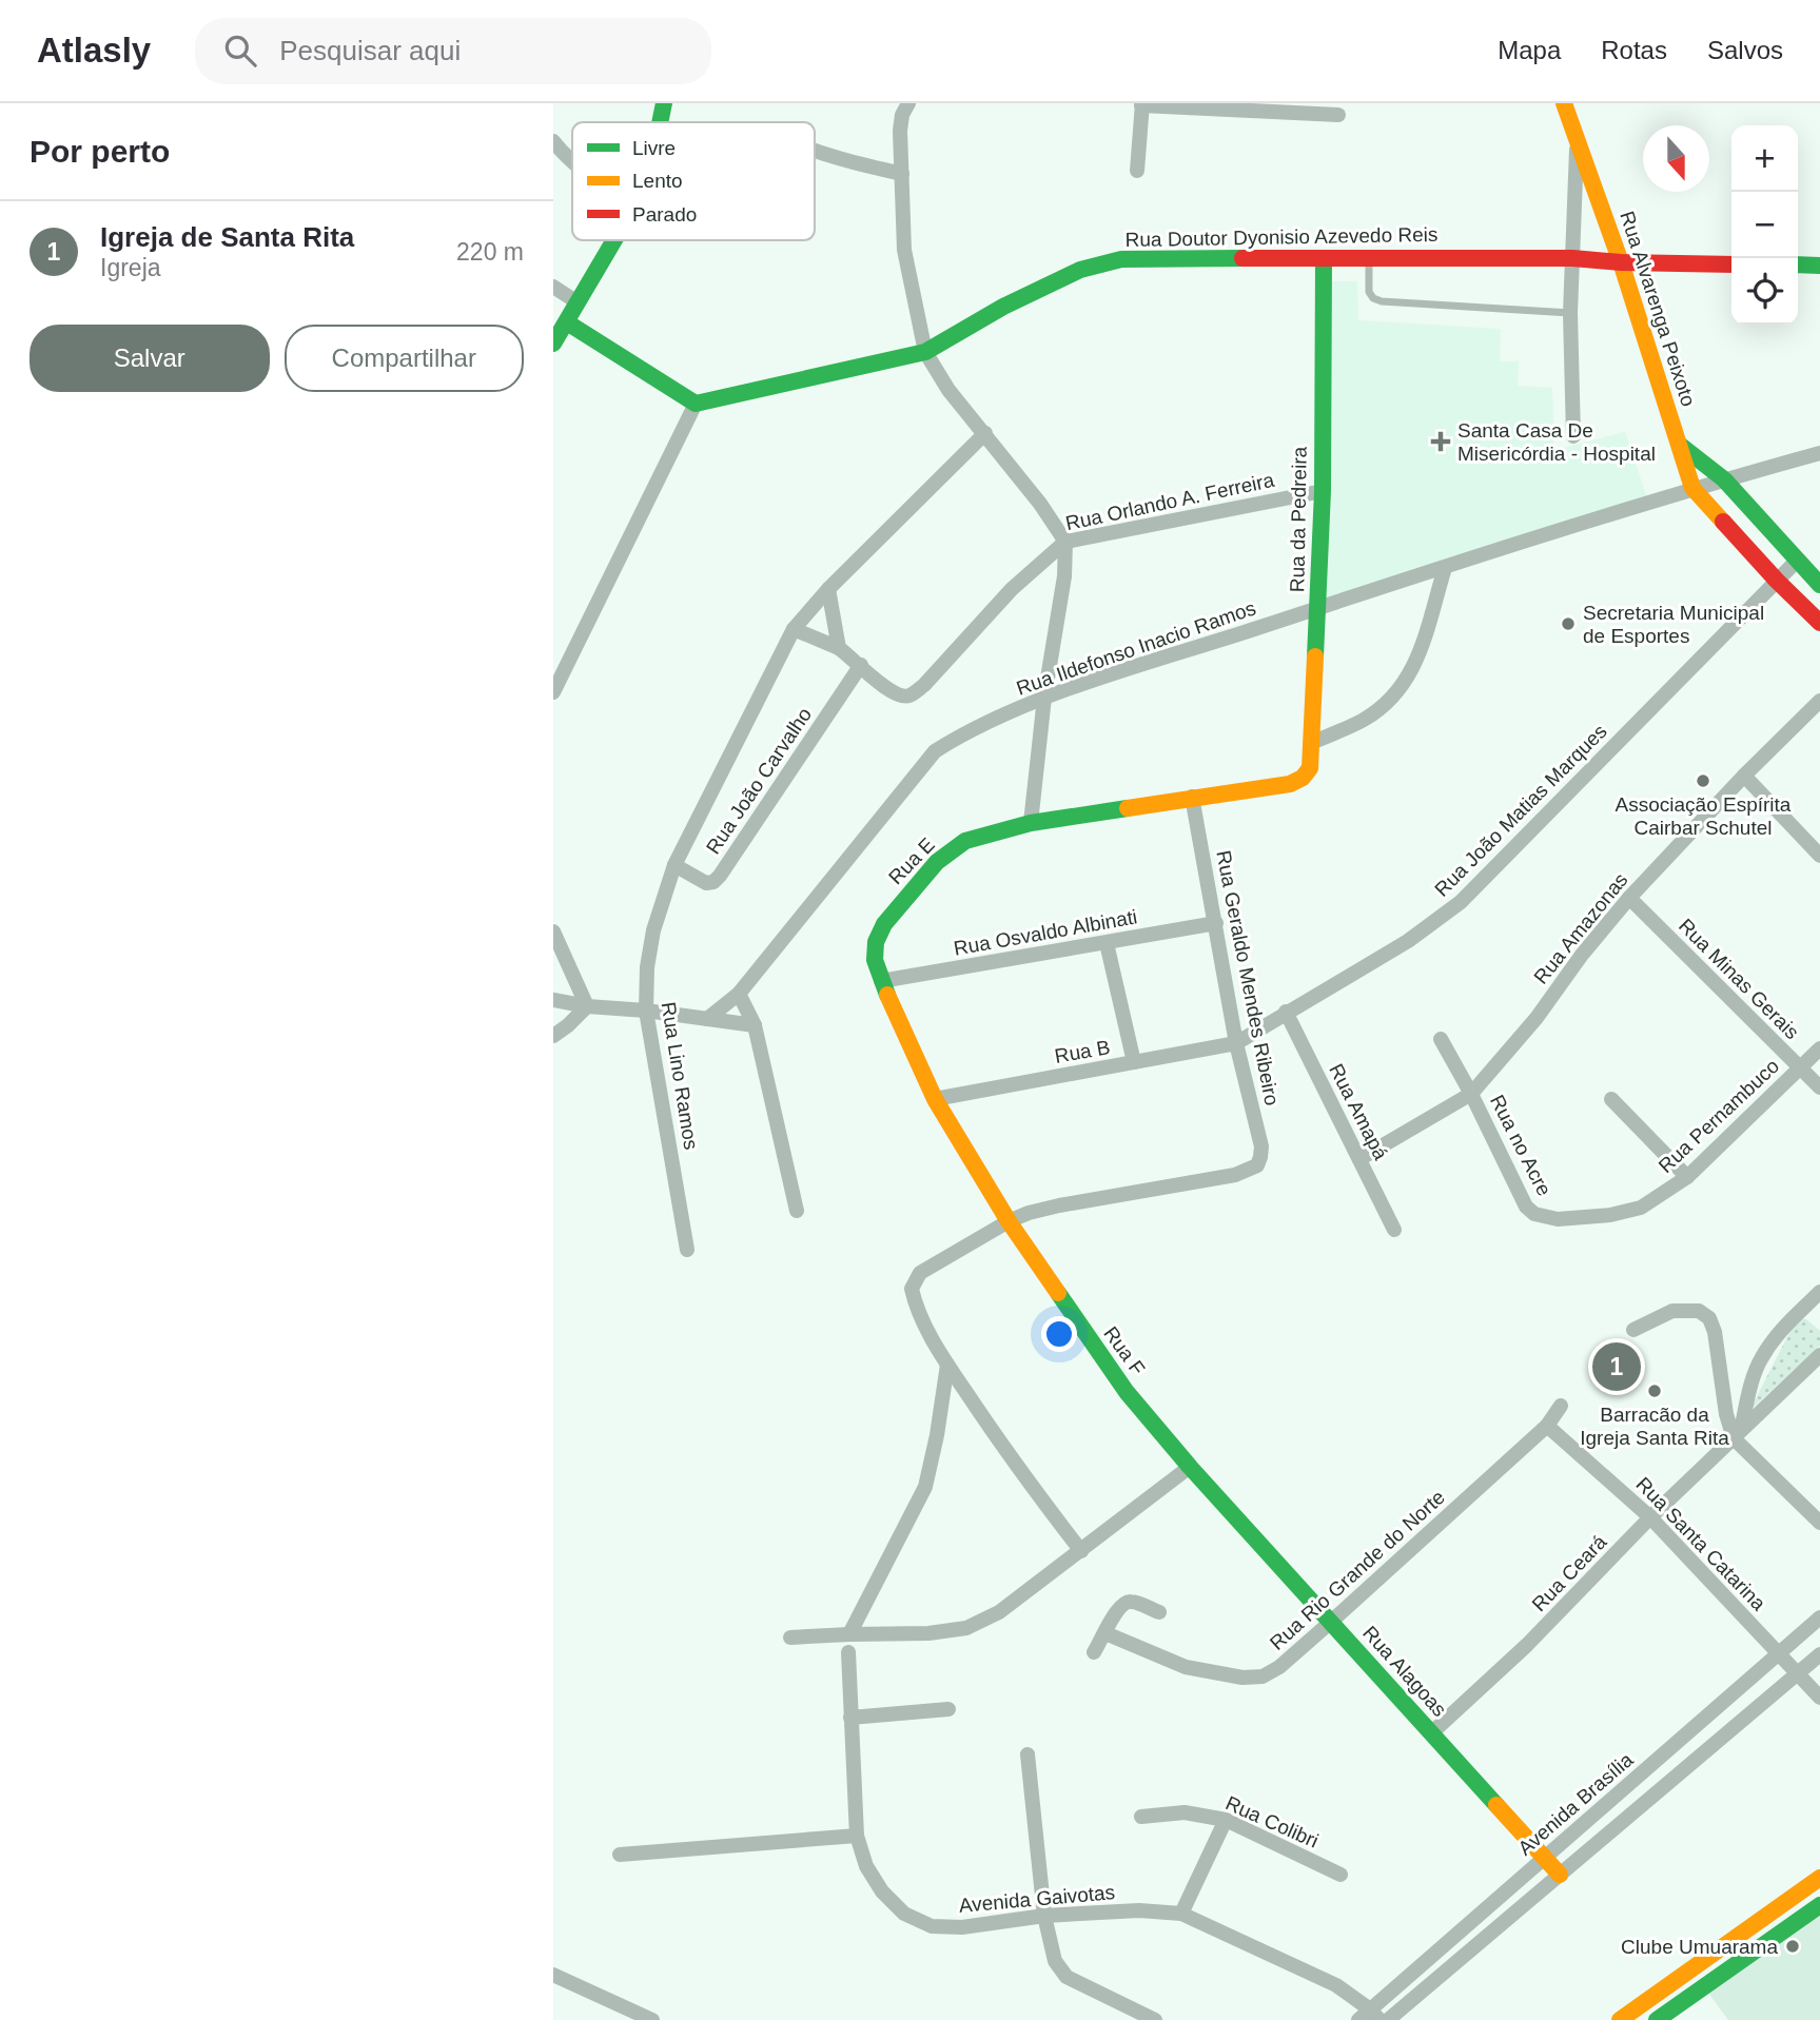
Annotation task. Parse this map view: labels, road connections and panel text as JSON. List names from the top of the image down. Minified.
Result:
{"streets":{"street":["Rua Doutor Dyonisio Azevedo Reis","Rua Alvarenga Peixoto","Rua Orlando A. Ferreira","Rua da Pedreira","Rua Ildefonso Inacio Ramos","Rua João Carvalho","Rua João Matias Marques","Rua E","Rua Amazonas","Rua Osvaldo Albinati","Rua Geraldo Mendes Ribeiro","Rua Minas Gerais","Rua B","Rua Lino Ramos","Rua Amapá","Rua Pernambuco","Rua no Acre","Rua F","Rua Santa Catarina","Rua Rio Grande do Norte","Rua Ceará","Rua Alagoas","Avenida Brasília","Rua Colibri","Avenida Gaivotas"]},"crossings":[["Rua Doutor Dyonisio Azevedo Reis","Rua Alvarenga Peixoto"],["Rua Doutor Dyonisio Azevedo Reis","Rua da Pedreira"],["Rua Alvarenga Peixoto","Rua Ildefonso Inacio Ramos"],["Rua Orlando A. Ferreira","Rua da Pedreira"],["Rua Orlando A. Ferreira","Rua João Carvalho"],["Rua da Pedreira","Rua Ildefonso Inacio Ramos"],["Rua da Pedreira","Rua E"],["Rua João Carvalho","Rua Lino Ramos"],["Rua João Matias Marques","Rua Geraldo Mendes Ribeiro"],["Rua João Matias Marques","Rua B"],["Rua João Matias Marques","Rua Amapá"],["Rua E","Rua Osvaldo Albinati"],["Rua E","Rua Geraldo Mendes Ribeiro"],["Rua E","Rua B"],["Rua E","Rua F"],["Rua Amazonas","Rua Minas Gerais"],["Rua Amazonas","Rua Amapá"],["Rua Amazonas","Rua no Acre"],["Rua Osvaldo Albinati","Rua Geraldo Mendes Ribeiro"],["Rua Geraldo Mendes Ribeiro","Rua B"],["Rua Geraldo Mendes Ribeiro","Rua F"],["Rua Minas Gerais","Rua Pernambuco"],["Rua Pernambuco","Rua no Acre"],["Rua F","Rua Alagoas"],["Rua Santa Catarina","Rua Rio Grande do Norte"],["Rua Santa Catarina","Rua Ceará"],["Rua Santa Catarina","Avenida Brasília"],["Rua Rio Grande do Norte","Rua Alagoas"],["Rua Ceará","Rua Alagoas"],["Rua Alagoas","Avenida Brasília"],["Avenida Brasília","Avenida Gaivotas"]],"places":{"health":["Santa Casa De Misericórdia - Hospital"],"other":["Secretaria Municipal de Esportes","Associação Espírita Cairbar Schutel","Barracão da Igreja Santa Rita","Clube Umuarama"]},"legend":["Livre","Lento","Parado"],"north":"bottom","page":{"header":"Atlasly","search":"Pesquisar aqui","nav":["Mapa","Rotas","Salvos"],"heading":"Por perto","map_buttons":["+","−"],"list":[{"mark":"1","name":"Igreja de Santa Rita","note":"Igreja","value":"220 m"}],"buttons":["Salvar","Compartilhar"],"pins":"1"}}
